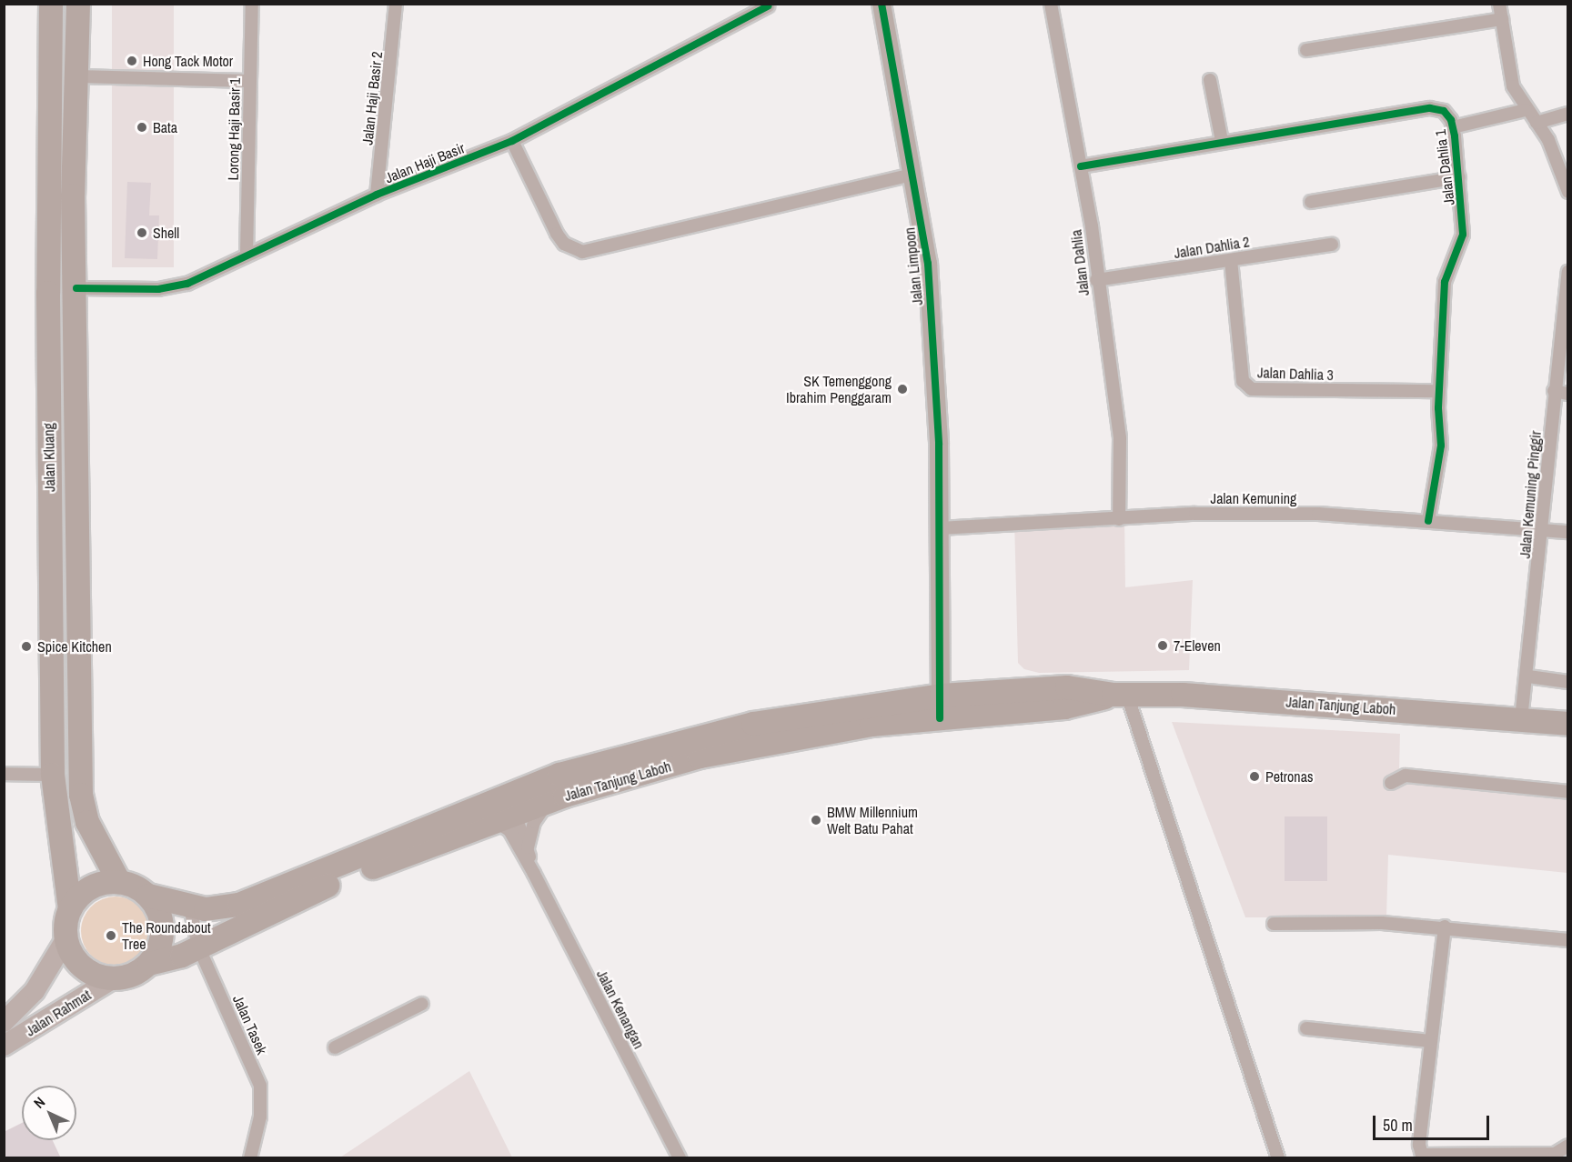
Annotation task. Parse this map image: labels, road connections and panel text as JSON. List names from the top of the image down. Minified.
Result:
{"streets":{"highway":["Jalan Kluang","Jalan Tanjung Laboh"],"main road":["Jalan Rahmat"],"street":["Jalan Haji Basir 2","Lorong Haji Basir 1","Jalan Haji Basir","Jalan Dahlia 1","Jalan Dahlia 2","Jalan Dahlia","Jalan Limpoon","Jalan Dahlia 3","Jalan Kemuning Pinggir","Jalan Kemuning","Jalan Kenangan","Jalan Tasek"]},"crossings":[["Jalan Haji Basir 2","Jalan Haji Basir"],["Lorong Haji Basir 1","Jalan Haji Basir"],["Jalan Haji Basir","Jalan Kluang"],["Jalan Dahlia 1","Jalan Dahlia"],["Jalan Dahlia 1","Jalan Dahlia 3"],["Jalan Dahlia 1","Jalan Kemuning"],["Jalan Dahlia 2","Jalan Dahlia"],["Jalan Dahlia 2","Jalan Dahlia 3"],["Jalan Dahlia","Jalan Kemuning"],["Jalan Limpoon","Jalan Kemuning"],["Jalan Limpoon","Jalan Tanjung Laboh"],["Jalan Kluang","Jalan Tanjung Laboh"],["Jalan Kluang","Jalan Rahmat"],["Jalan Kemuning Pinggir","Jalan Kemuning"],["Jalan Kemuning Pinggir","Jalan Tanjung Laboh"],["Jalan Tanjung Laboh","Jalan Kenangan"],["Jalan Tanjung Laboh","Jalan Rahmat"],["Jalan Tanjung Laboh","Jalan Tasek"]],"places":["Hong Tack Motor","Bata","Shell","SK Temenggong Ibrahim Penggaram","7-Eleven","Spice Kitchen","Petronas","BMW Millennium Welt Batu Pahat","The Roundabout Tree"],"scale_bar":"50 m","north":"top left"}
